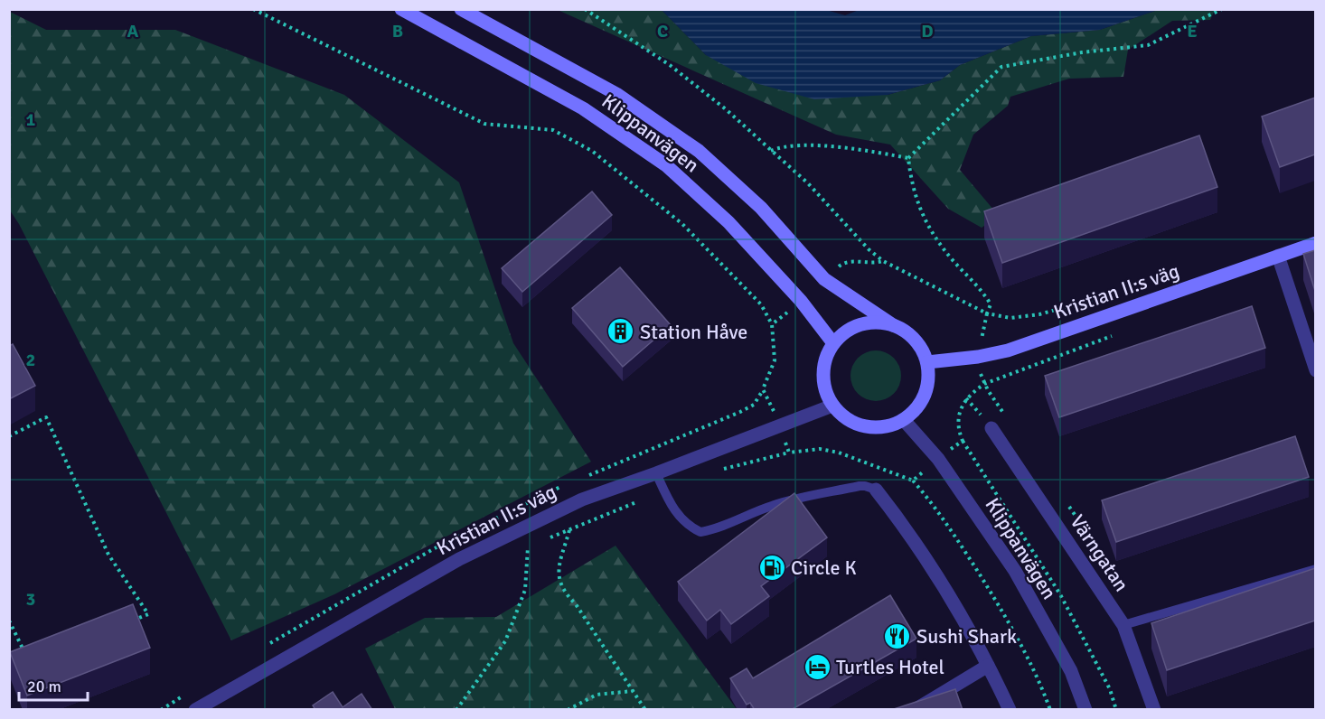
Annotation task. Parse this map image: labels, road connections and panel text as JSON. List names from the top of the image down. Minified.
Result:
{"streets":{"main road":["Klippanvägen","Kristian II:s väg"],"street":["Värngatan"]},"crossings":[["Klippanvägen","Kristian II:s väg"]],"places":{"building":["Station Håve"],"fuel station":["Circle K"],"restaurant":["Sushi Shark"],"hotel":["Turtles Hotel"]},"scale_bar":"20 m","grid":{"columns":["A","B","C","D","E"],"rows":["1","2","3"]}}
